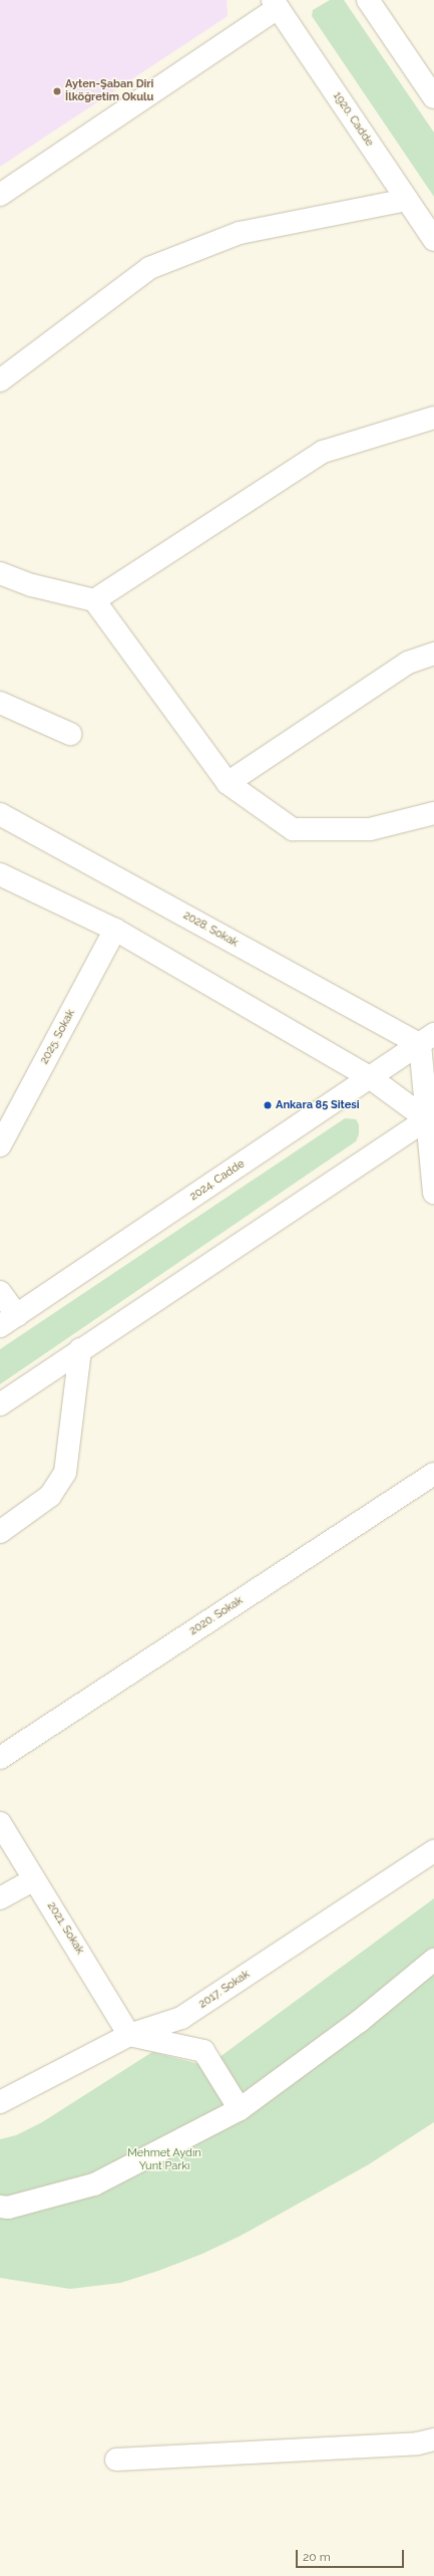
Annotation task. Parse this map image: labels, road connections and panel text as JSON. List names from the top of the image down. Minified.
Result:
{"streets":{"street":["1920. Cadde","2028. Sokak","2025. Sokak","2024. Cadde","2020. Sokak","2021. Sokak","2017. Sokak"]},"crossings":[["2028. Sokak","2024. Cadde"],["2021. Sokak","2017. Sokak"]],"parks":["Mehmet Aydın Yunt Parkı"],"places":["Ayten-Şaban Diri İlköğretim Okulu","Ankara 85 Sitesi"],"scale_bar":"20 m"}
